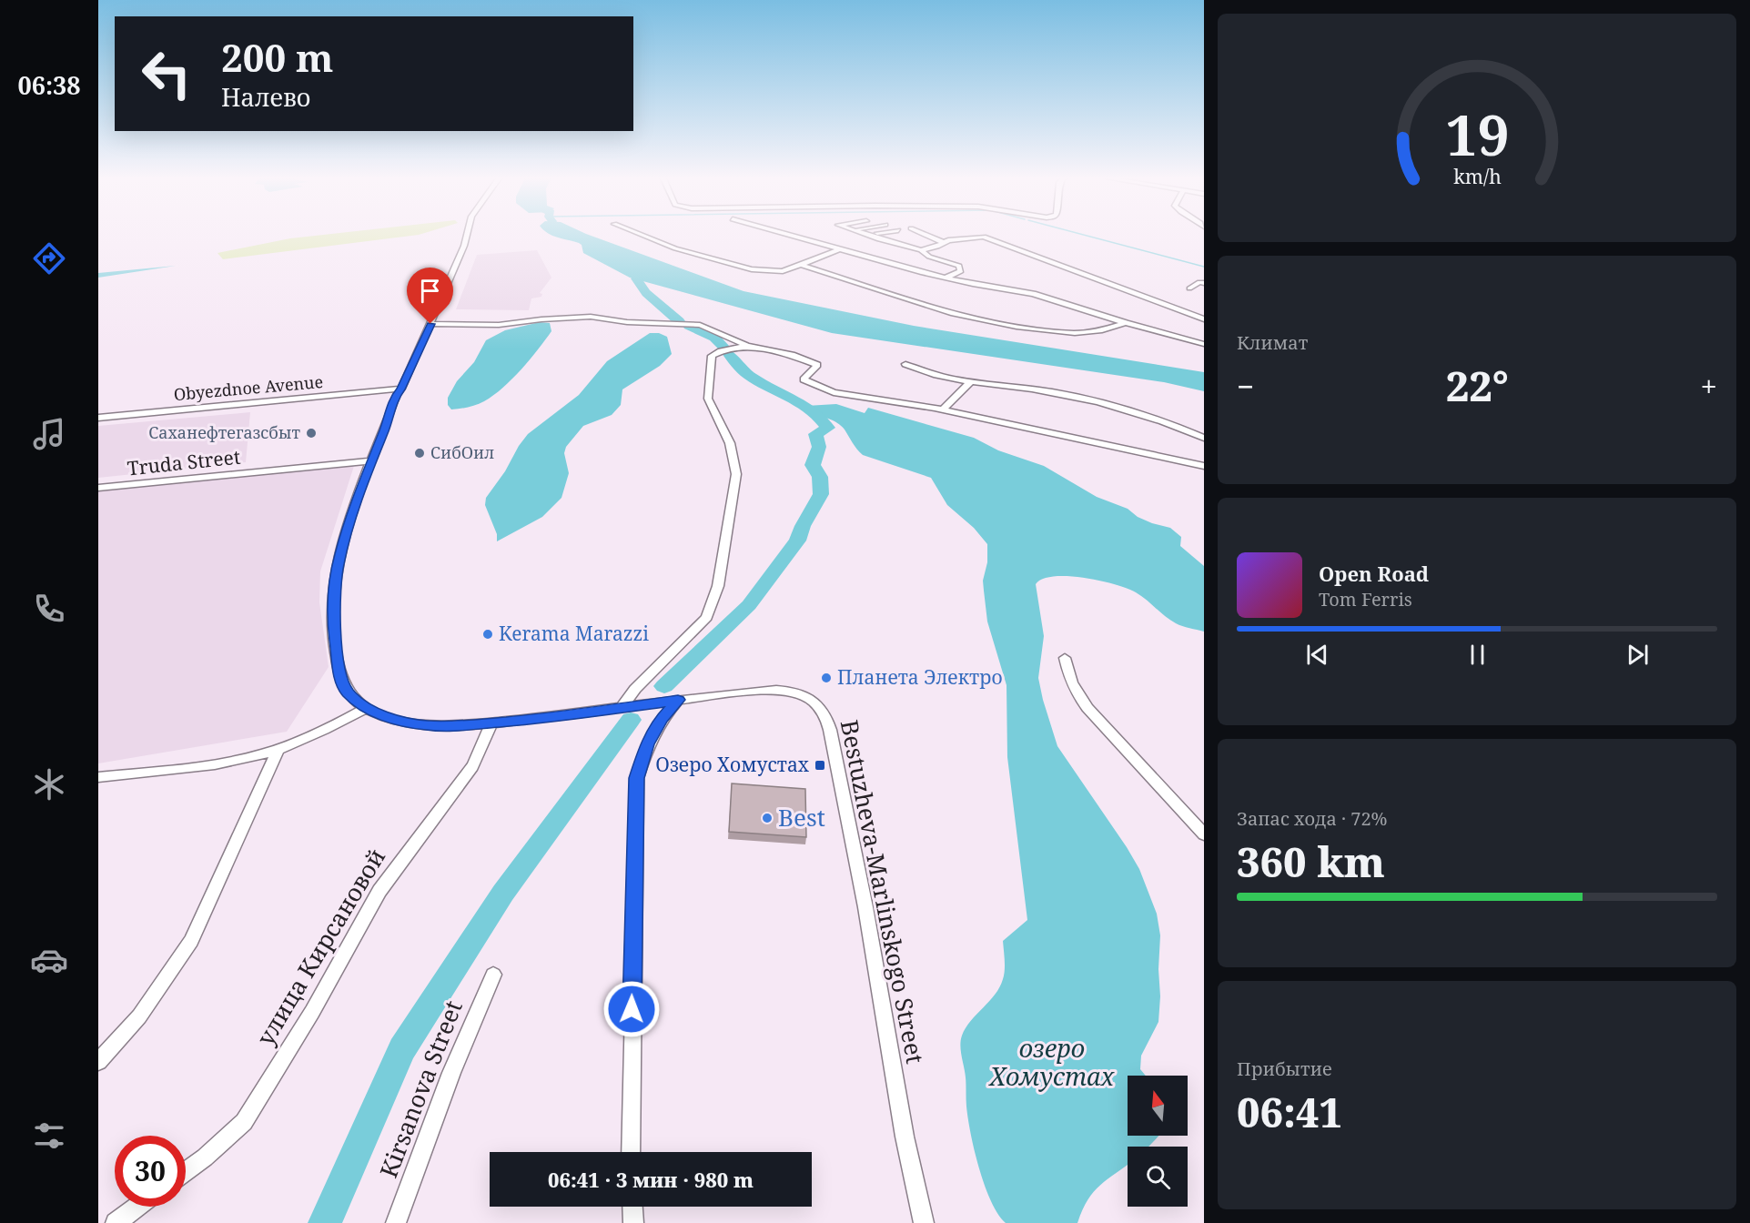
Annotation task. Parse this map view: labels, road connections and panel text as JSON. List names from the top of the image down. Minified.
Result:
{"streets":{"street":["Obyezdnoe Avenue","Truda Street","Bestuzheva-Marlinskogo Street","улица Кирсановой","Kirsanova Street"]},"crossings":[["Bestuzheva-Marlinskogo Street","улица Кирсановой"]],"water":["озеро Хомустах"],"places":{"other":["Саханефтегазсбыт","СибОил","Kerama Marazzi","Планета Электро","Best"],"transit":["Озеро Хомустах"]},"north":"top","page":{"tabs":"06:38","turn":["200 m","Налево"],"tile":["Климат",["Запас хода · 72%","360 km"],["Прибытие","06:41"]],"heat":["−","22°","+"],"song":["Open Road","Tom Ferris"],"limit":"30","trip":"06:41 · 3 мин · 980 m","gauge":["19","km/h"]}}
